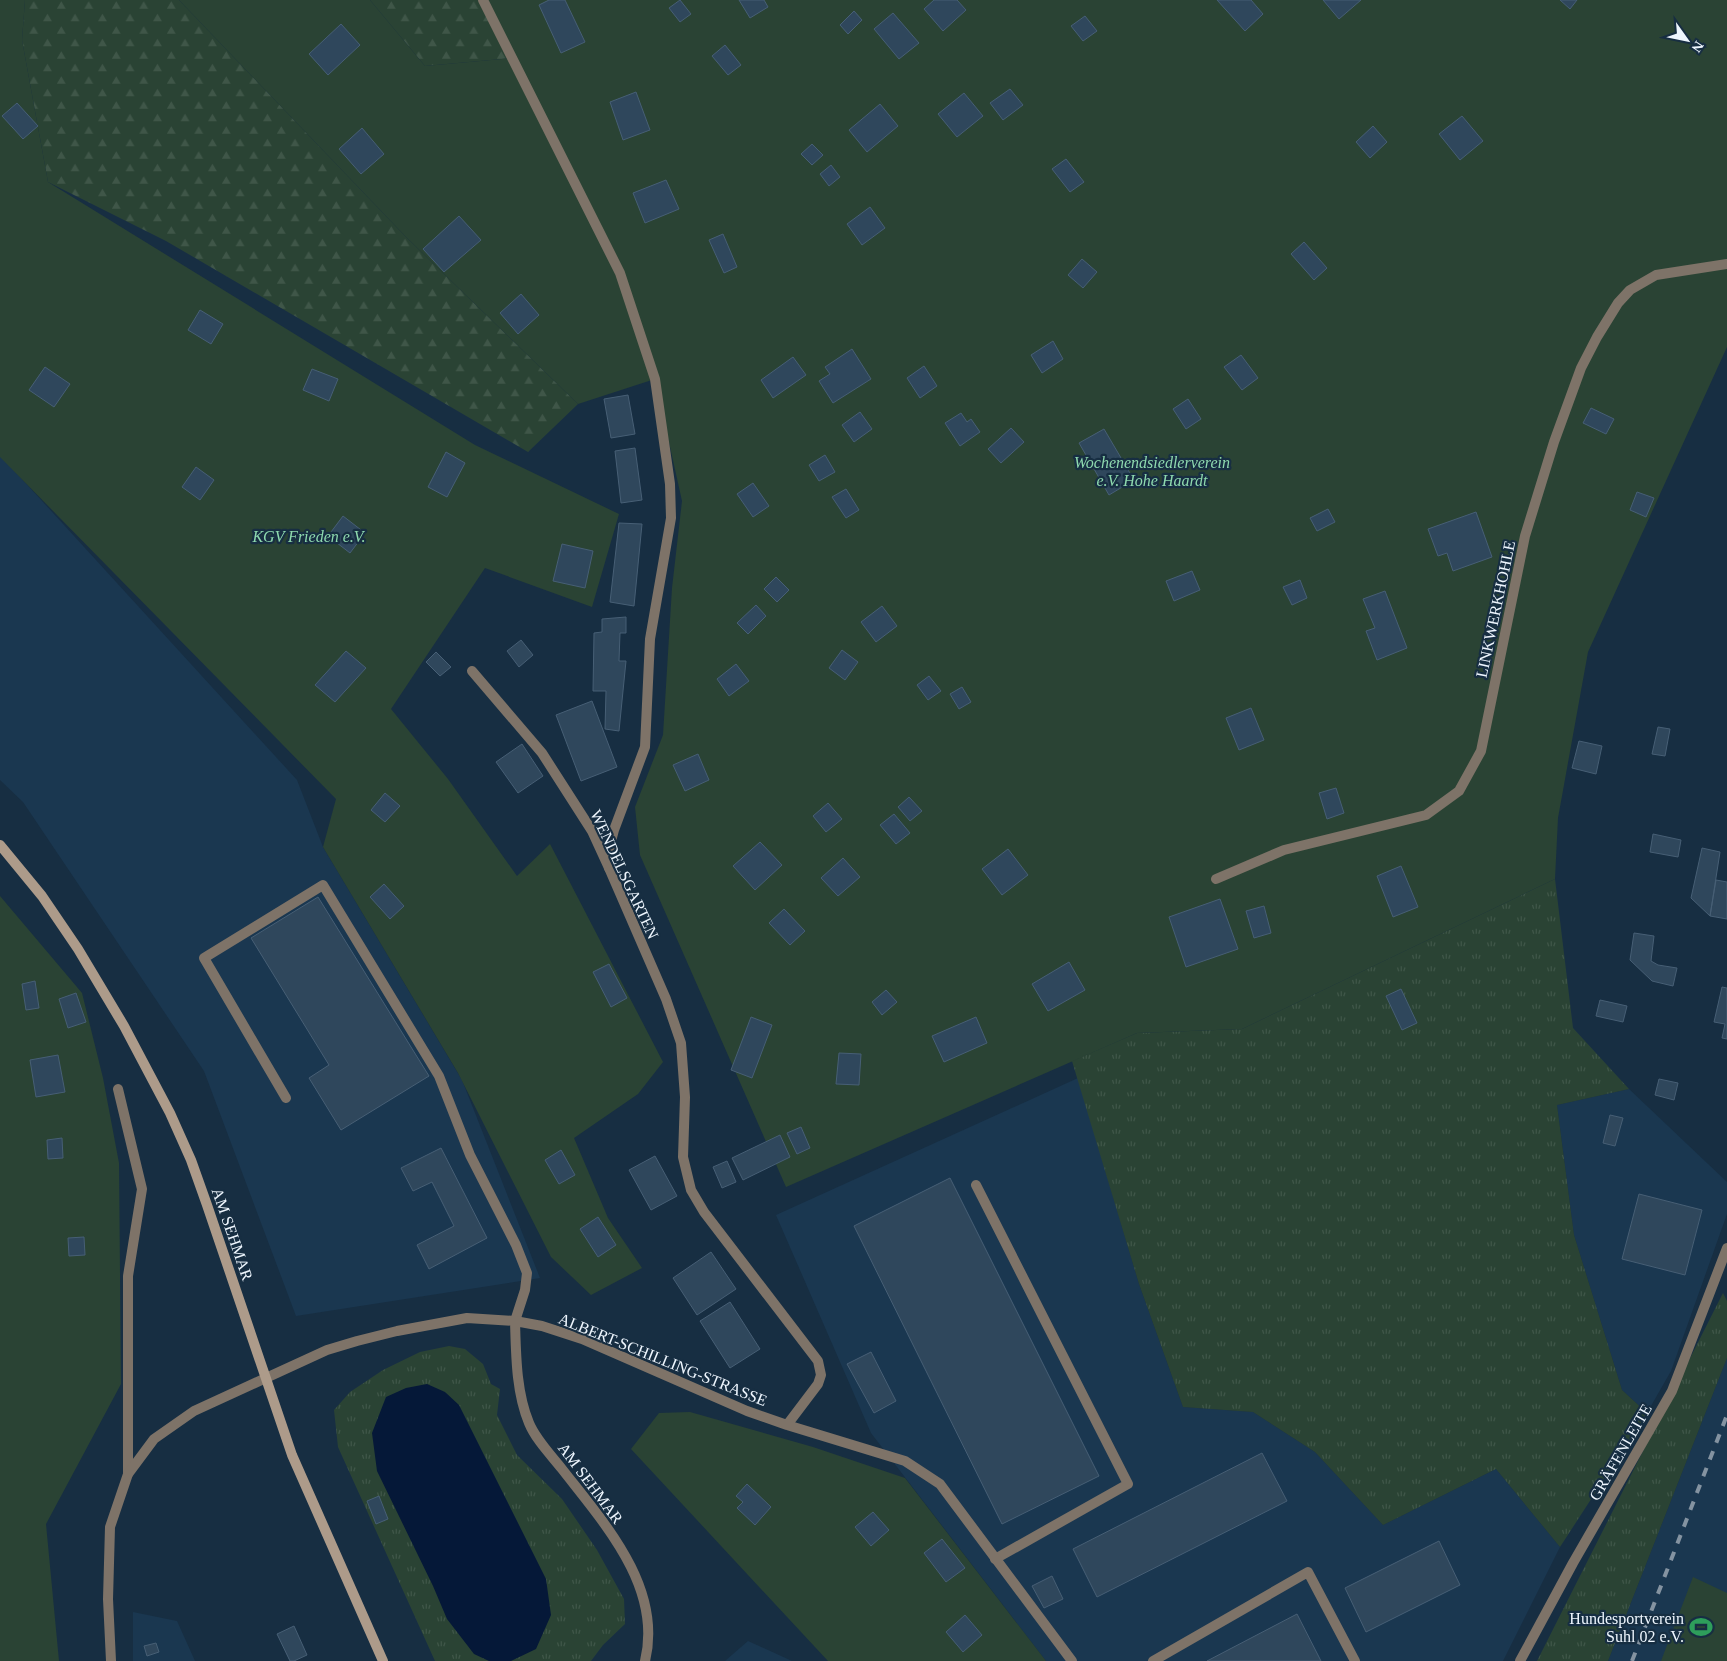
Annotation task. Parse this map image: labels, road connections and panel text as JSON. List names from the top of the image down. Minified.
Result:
{"streets":{"main road":["AM SEHMAR"],"street":["LINKWERKHOHLE","WENDELSGARTEN","ALBERT-SCHILLING-STRASSE","GRÄFENLEITE"]},"crossings":[["WENDELSGARTEN","ALBERT-SCHILLING-STRASSE"],["AM SEHMAR","ALBERT-SCHILLING-STRASSE"]],"parks":["Wochenendsiedlerverein e.V. Hohe Haardt","KGV Frieden e.V."],"places":{"sports":["Hundesportverein Suhl 02 e.V."]},"north":"bottom right"}
